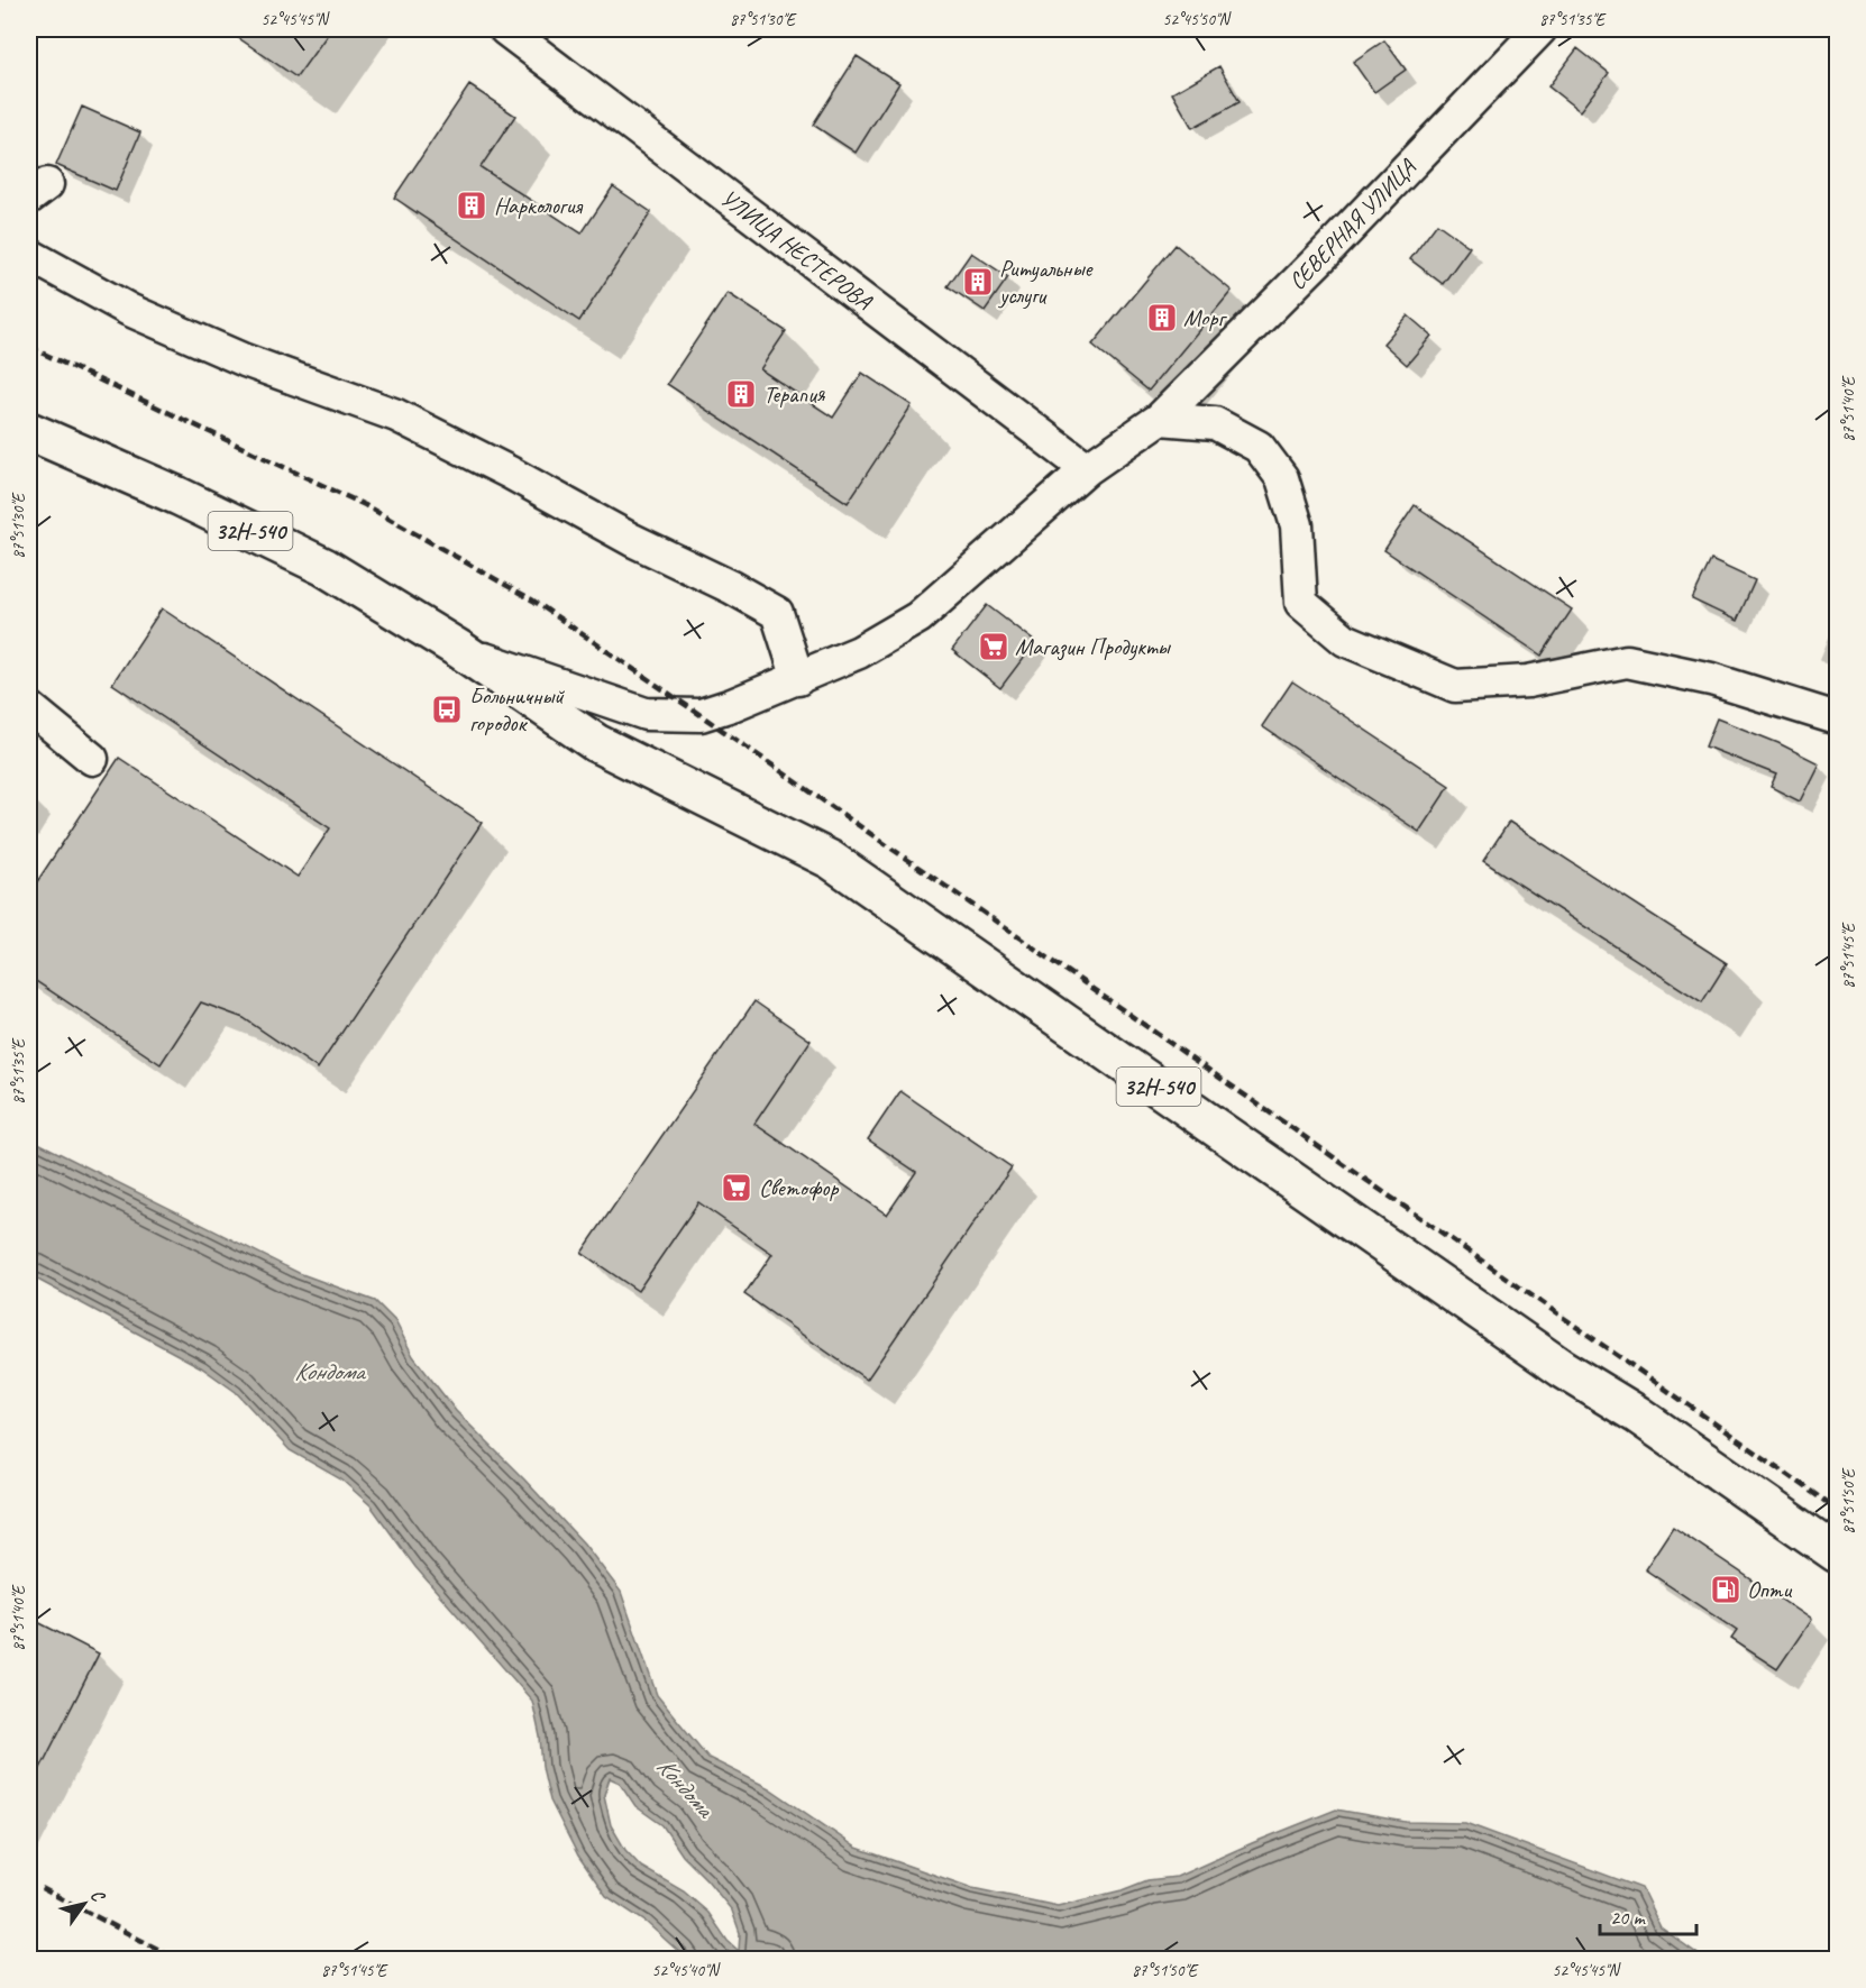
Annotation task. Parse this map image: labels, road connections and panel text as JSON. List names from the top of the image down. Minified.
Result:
{"streets":{"main road":["32Н-540"],"street":["СЕВЕРНАЯ УЛИЦА","УЛИЦА НЕСТЕРОВА"]},"water":["Кондома"],"places":{"building":["Наркология","Ритуальные услуги","Морг","Терапия"],"supermarket":["Магазин Продукты","Светофор"],"bus stop":["Больничный городок"],"fuel station":["Опти"]},"scale_bar":"20 m","north":"top right","coordinates":["52°45'45\"N","87°51'30\"E","52°45'50\"N","87°51'35\"E","87°51'40\"E","87°51'45\"E","87°51'50\"E","52°45'40\"N"]}
